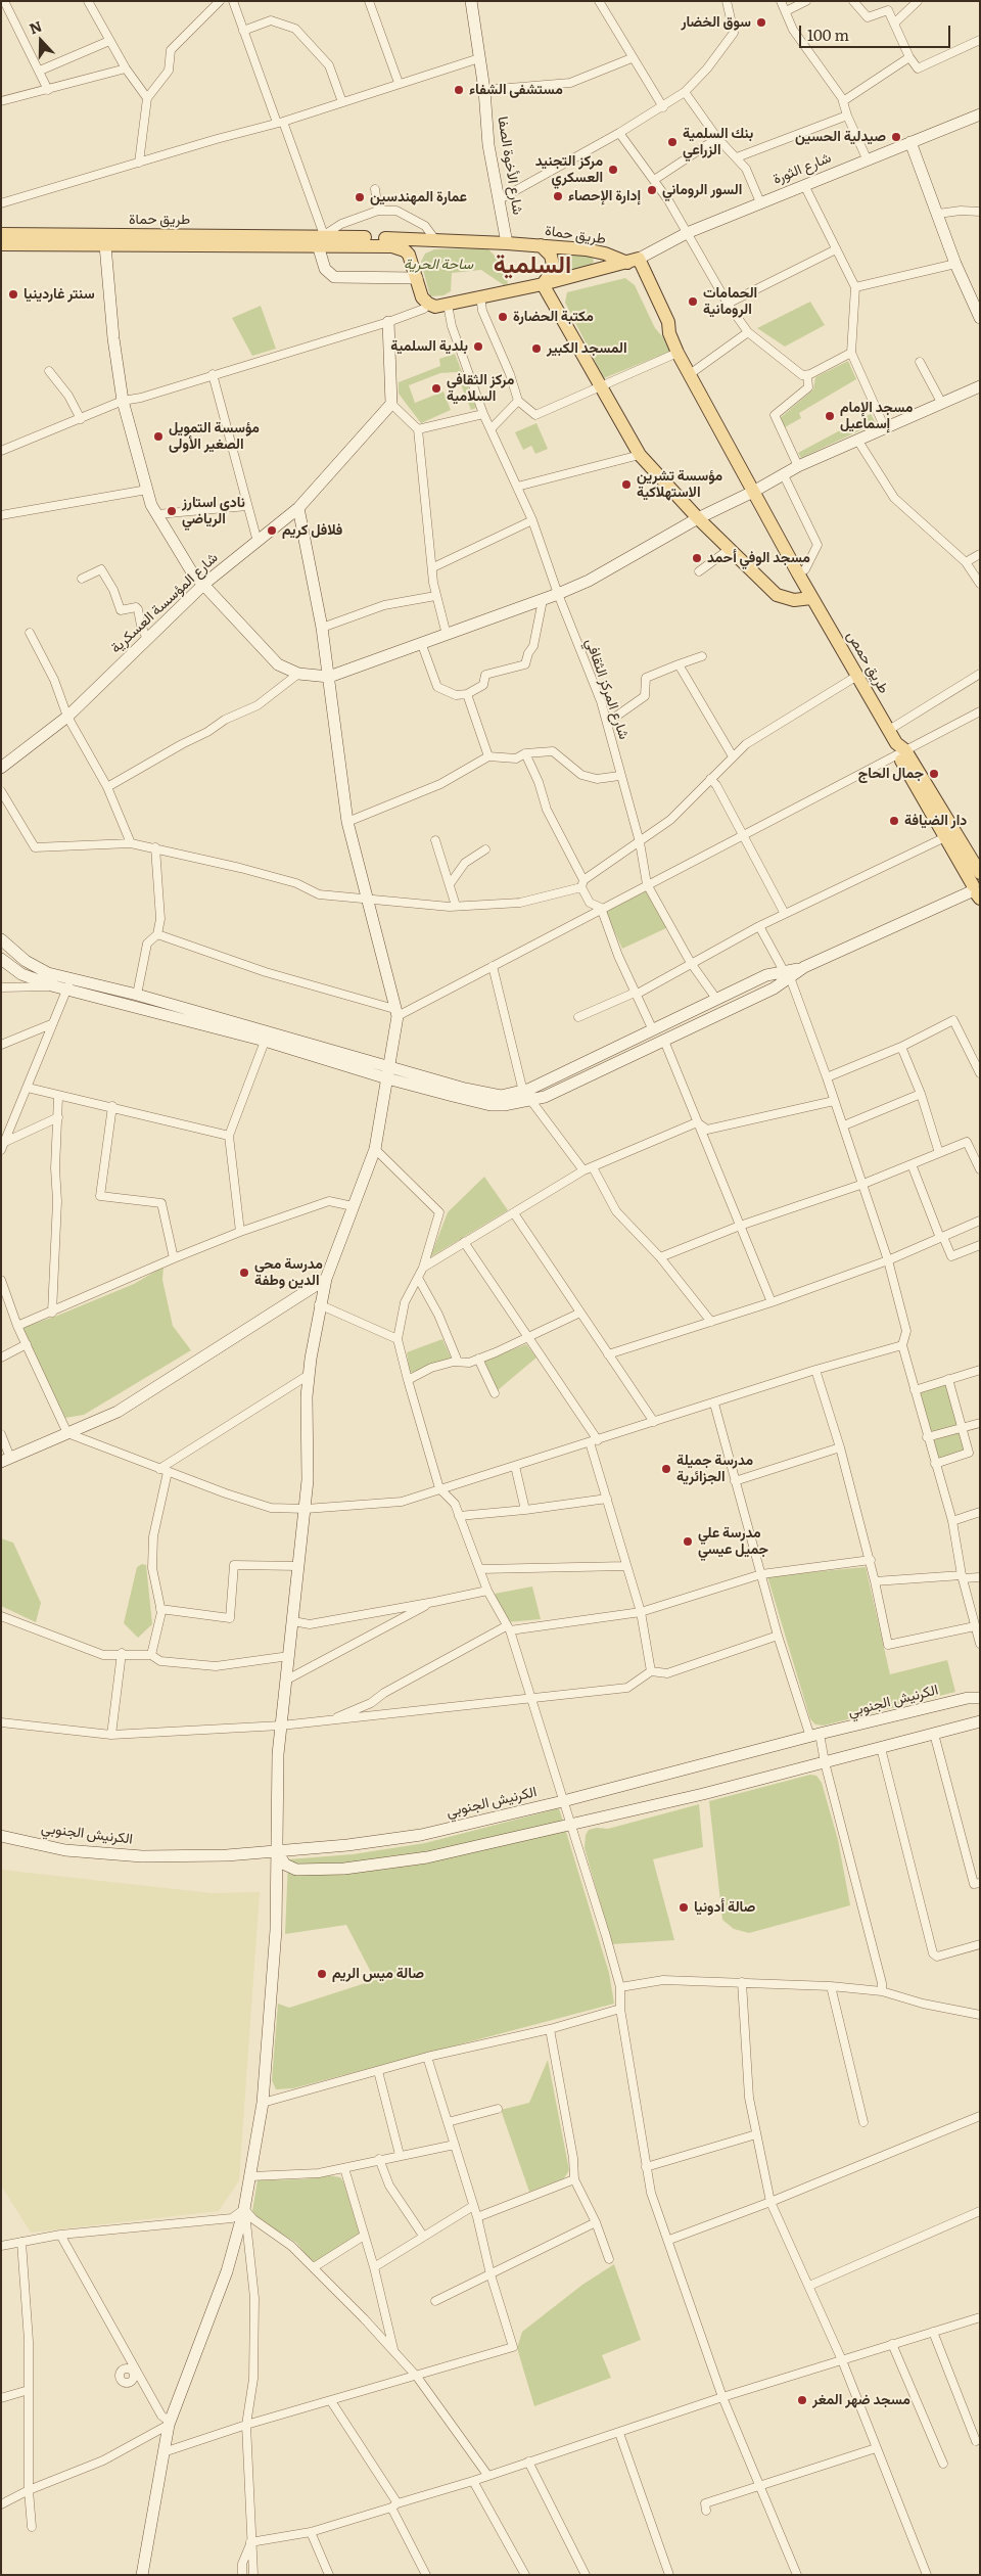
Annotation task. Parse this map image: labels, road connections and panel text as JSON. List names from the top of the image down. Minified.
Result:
{"streets":{"main road":["طريق حماة","طريق حمص"],"street":["شارع الأخوة الصفا","شارع الثورة","شارع المؤسسة العسكرية","شارع المركز الثقافي","الكرنيش الجنوبي"]},"crossings":[["شارع الأخوة الصفا","طريق حماة"],["شارع الثورة","طريق حماة"],["شارع الثورة","طريق حمص"],["طريق حماة","طريق حمص"],["طريق حماة","شارع المركز الثقافي"]],"districts":["السلمية"],"parks":["ساحة الحرية"],"places":["سوق الخضار","مستشفى الشفاء","صيدلية الحسين","بنك السلمية الزراعي","مركز التجنيد العسكري","السور الروماني","إدارة الإحصاء","عمارة المهندسين","سنتر غاردينيا","الحمامات الرومانية","مكتبة الحضارة","بلدية السلمية","المسجد الكبير","مركز الثقافي السلامية","مسجد الإمام إسماعيل","مؤسسة التمويل الصغير الأولى","مؤسسة تشرين الاستهلاكية","نادي استارز الرياضي","فلافل كريم","مسجد الوفي أحمد","جمال الحاج","دار الضيافة","مدرسة محي الدين وطفة","مدرسة جميلة الجزائرية","مدرسة علي جميل عيسي","صالة أدونيا","صالة ميس الريم","مسجد ضهر المغر"],"scale_bar":"100 m","north":"top"}
